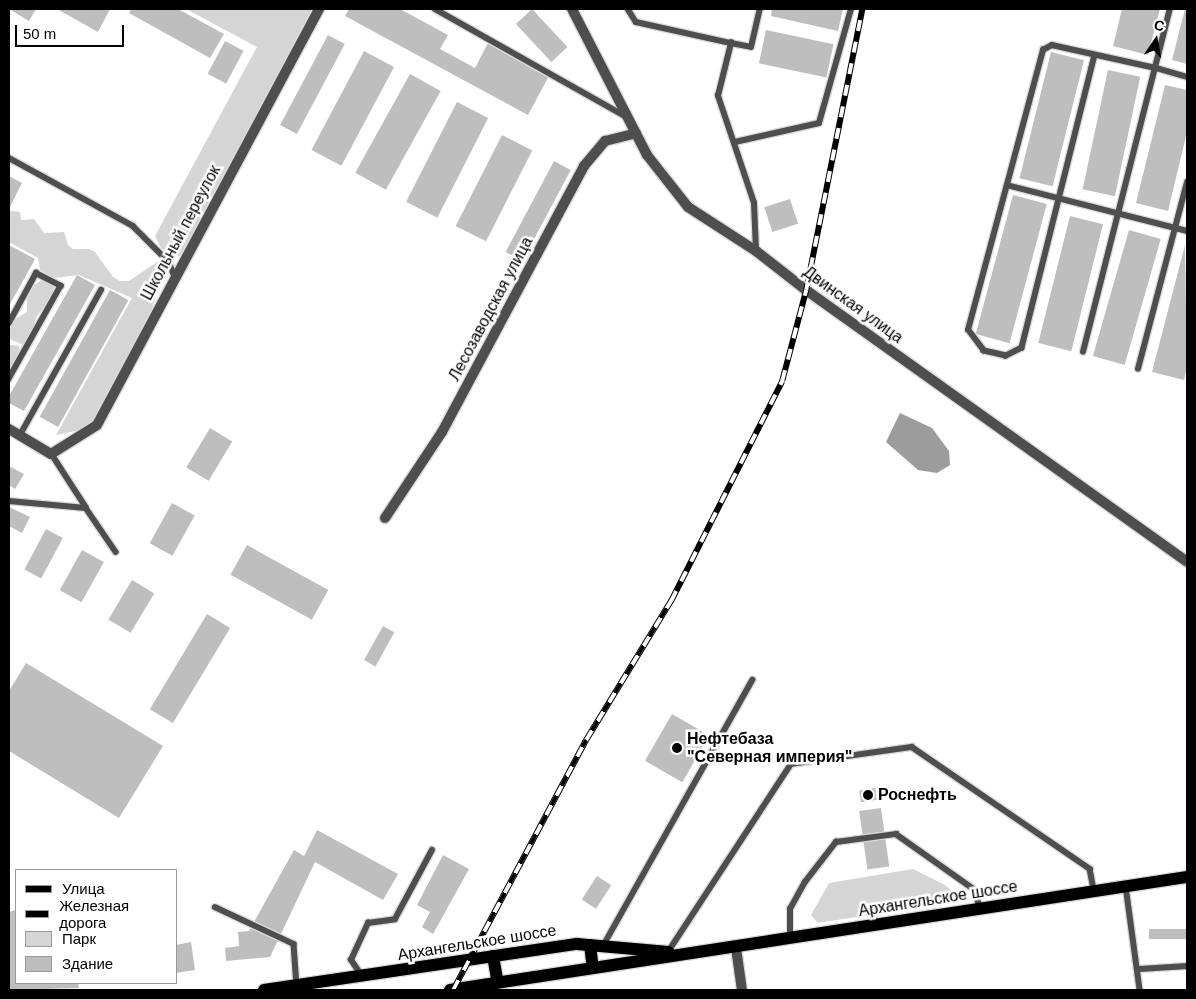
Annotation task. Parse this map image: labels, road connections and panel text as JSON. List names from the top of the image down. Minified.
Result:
{"streets":{"main road":["Архангельское шоссе"],"street":["Школьный переулок","Двинская улица","Лесозаводская улица"]},"crossings":[["Двинская улица","Лесозаводская улица"]],"places":["Нефтебаза \"Северная империя\"","Роснефть"],"legend":["Улица","Железная дорога","Парк","Здание"],"scale_bar":"50 m","north":"top"}
